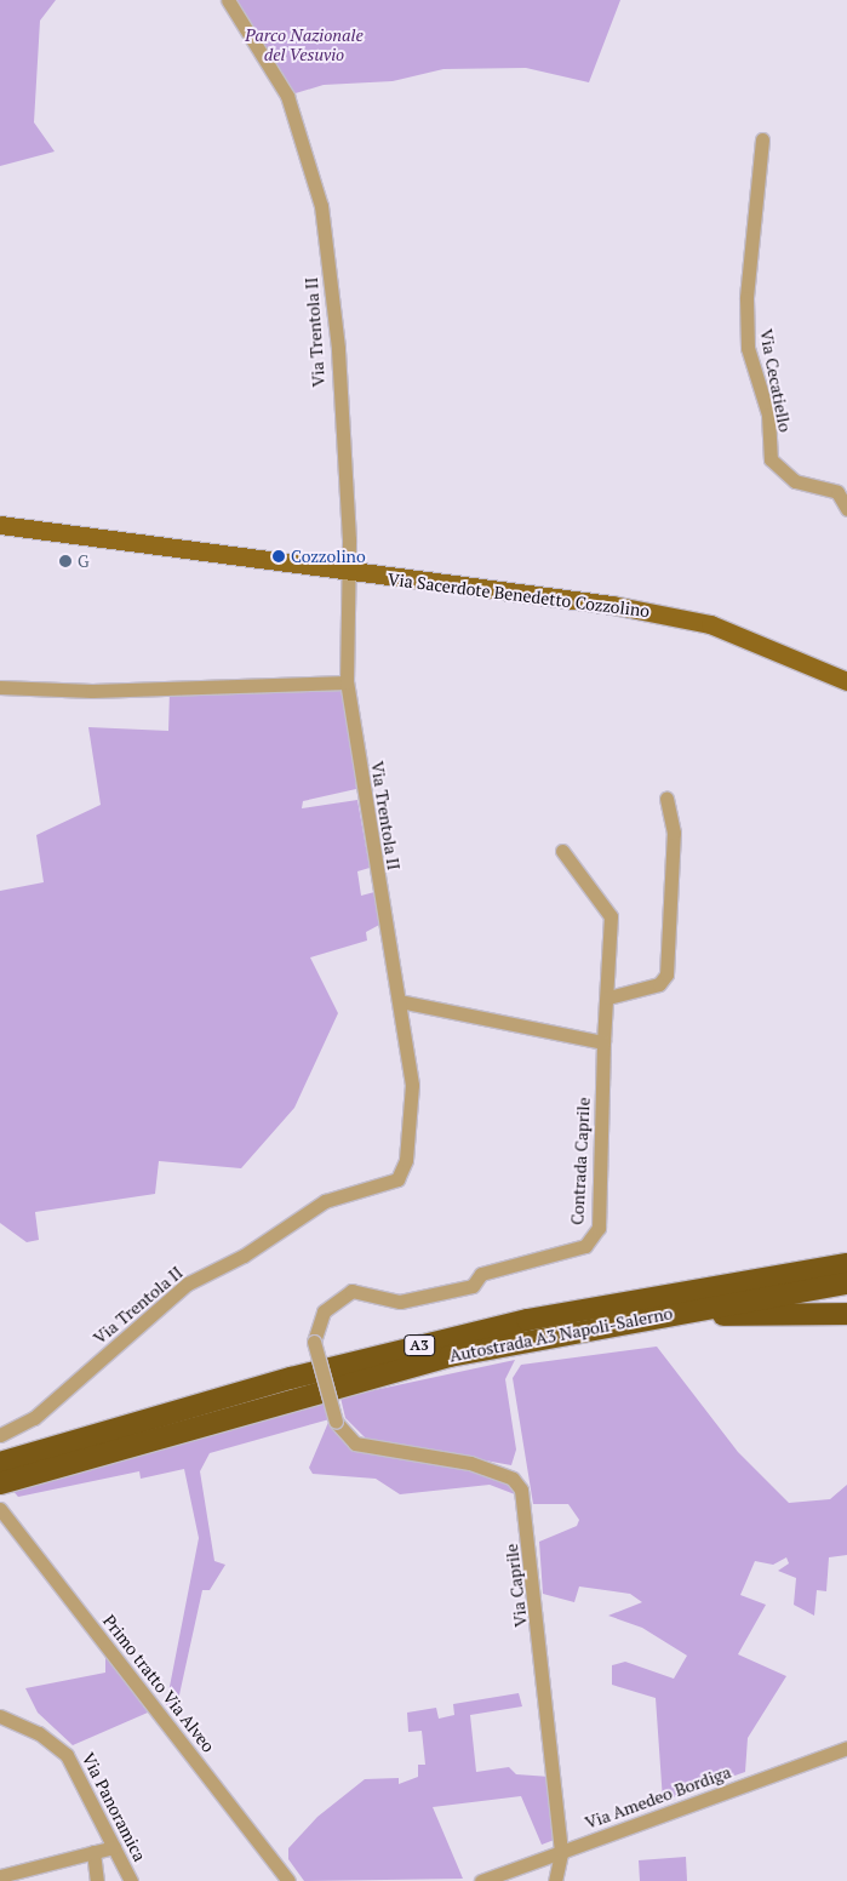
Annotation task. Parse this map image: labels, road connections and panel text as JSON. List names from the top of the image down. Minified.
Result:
{"streets":{"highway":["Autostrada A3 Napoli-Salerno","A3"],"main road":["Via Sacerdote Benedetto Cozzolino"],"street":["Via Trentola II","Via Cecatiello","Contrada Caprile","Via Caprile","Primo tratto Via Alveo","Via Amedeo Bordiga","Via Panoramica"]},"crossings":[["Via Trentola II","Via Sacerdote Benedetto Cozzolino"],["Contrada Caprile","Via Caprile"],["Via Caprile","Via Amedeo Bordiga"]],"parks":["Parco Nazionale del Vesuvio"],"places":["Cozzolino","G"]}
